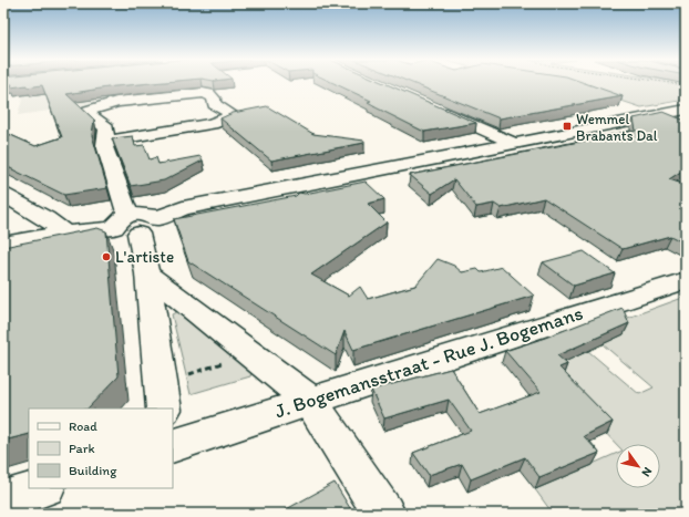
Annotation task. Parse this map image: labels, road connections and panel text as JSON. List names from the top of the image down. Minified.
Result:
{"streets":{"street":["J. Bogemansstraat - Rue J. Bogemans"]},"places":{"transit":["Wemmel Brabants Dal"],"other":["L'artiste"]},"legend":["Road","Park","Building"],"north":"bottom right"}
